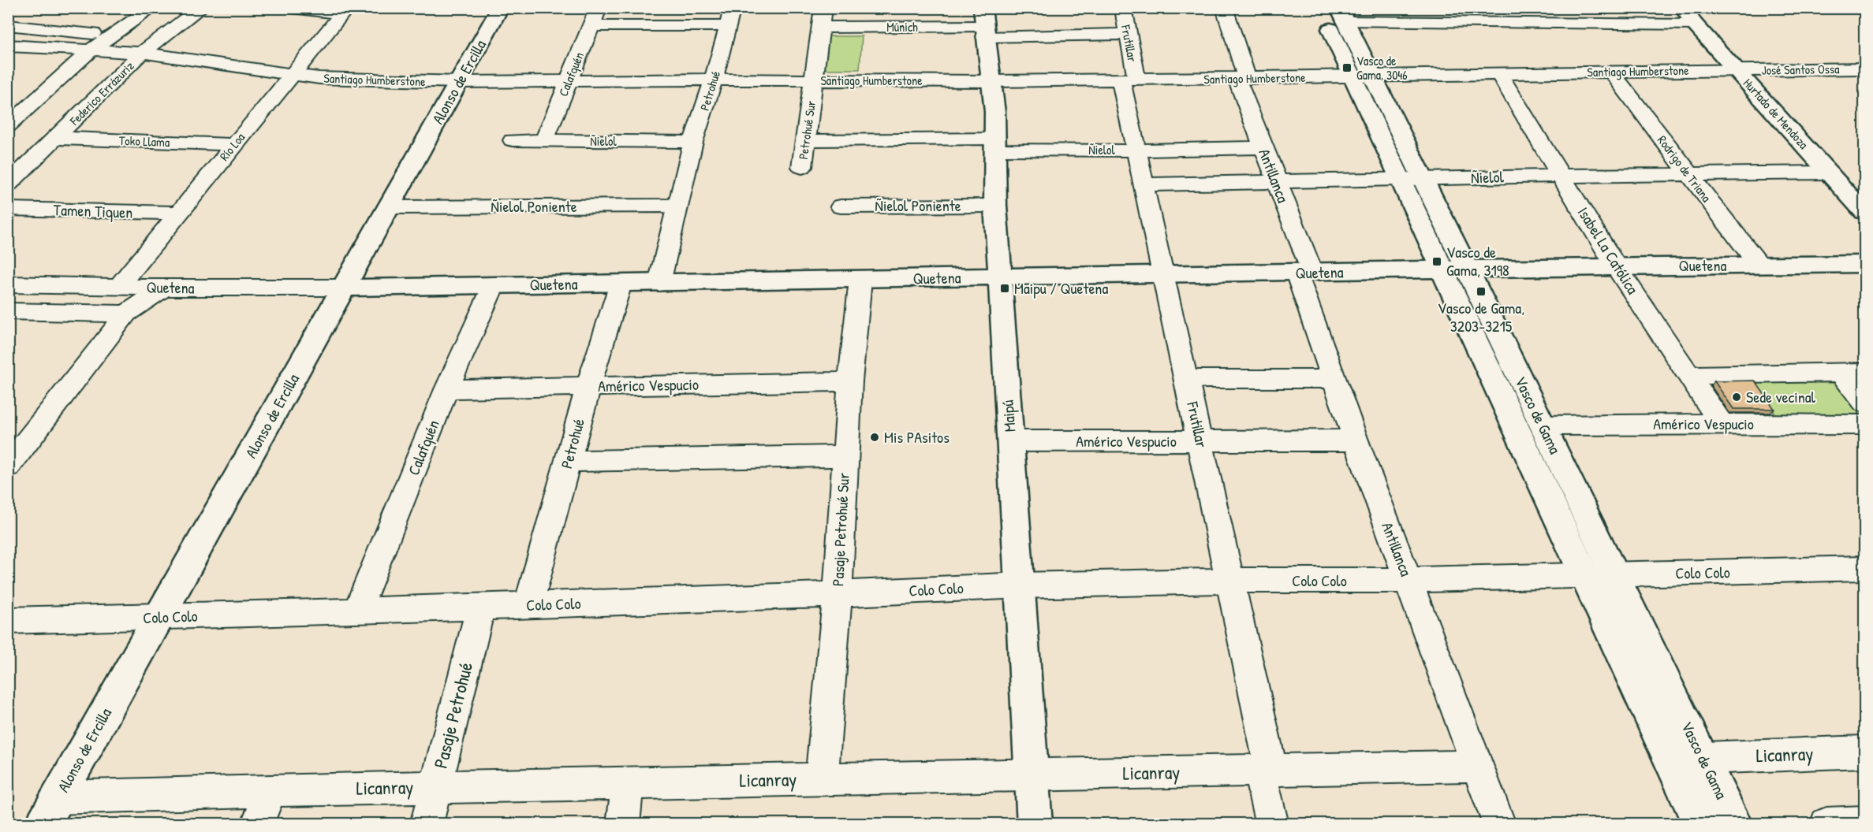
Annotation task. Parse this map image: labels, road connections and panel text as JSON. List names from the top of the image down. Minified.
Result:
{"streets":{"street":["Múnich","Frutillar","José Santos Ossa","Santiago Humberstone","Calafquén","Alonso de Ercilla","Petrohué","Federico Errázuriz","Hurtado de Mendoza","Petrohué Sur","Toko Llama","Ñielol","Río Loa","Rodrigo de Triana","Antillanca","Ñielol Poniente","Tamen Tiquen","Isabel La Católica","Quetena","Américo Vespucio","Vasco de Gama","Maipú","Pasaje Petrohué Sur","Colo Colo","Pasaje Petrohué","Licanray"]},"crossings":[["Múnich","Frutillar"],["Múnich","Petrohué Sur"],["Múnich","Maipú"],["Frutillar","Santiago Humberstone"],["Frutillar","Ñielol"],["Frutillar","Quetena"],["Frutillar","Américo Vespucio"],["Frutillar","Colo Colo"],["Frutillar","Licanray"],["José Santos Ossa","Santiago Humberstone"],["José Santos Ossa","Hurtado de Mendoza"],["Santiago Humberstone","Calafquén"],["Santiago Humberstone","Alonso de Ercilla"],["Santiago Humberstone","Petrohué"],["Santiago Humberstone","Federico Errázuriz"],["Santiago Humberstone","Hurtado de Mendoza"],["Santiago Humberstone","Petrohué Sur"],["Santiago Humberstone","Río Loa"],["Santiago Humberstone","Rodrigo de Triana"],["Santiago Humberstone","Antillanca"],["Santiago Humberstone","Isabel La Católica"],["Santiago Humberstone","Vasco de Gama"],["Santiago Humberstone","Maipú"],["Calafquén","Ñielol"],["Calafquén","Quetena"],["Calafquén","Américo Vespucio"],["Calafquén","Colo Colo"],["Alonso de Ercilla","Ñielol Poniente"],["Alonso de Ercilla","Quetena"],["Alonso de Ercilla","Colo Colo"],["Alonso de Ercilla","Licanray"],["Petrohué","Ñielol"],["Petrohué","Ñielol Poniente"],["Petrohué","Quetena"],["Petrohué","Américo Vespucio"],["Petrohué","Colo Colo"],["Federico Errázuriz","Toko Llama"],["Hurtado de Mendoza","Ñielol"],["Petrohué Sur","Ñielol"],["Toko Llama","Río Loa"],["Ñielol","Rodrigo de Triana"],["Ñielol","Antillanca"],["Ñielol","Isabel La Católica"],["Ñielol","Vasco de Gama"],["Ñielol","Maipú"],["Río Loa","Tamen Tiquen"],["Río Loa","Quetena"],["Rodrigo de Triana","Quetena"],["Antillanca","Quetena"],["Antillanca","Américo Vespucio"],["Antillanca","Colo Colo"],["Antillanca","Licanray"],["Ñielol Poniente","Maipú"],["Isabel La Católica","Quetena"],["Isabel La Católica","Américo Vespucio"],["Quetena","Vasco de Gama"],["Quetena","Maipú"],["Quetena","Pasaje Petrohué Sur"],["Américo Vespucio","Vasco de Gama"],["Américo Vespucio","Maipú"],["Américo Vespucio","Pasaje Petrohué Sur"],["Vasco de Gama","Colo Colo"],["Vasco de Gama","Licanray"],["Maipú","Colo Colo"],["Maipú","Licanray"],["Pasaje Petrohué Sur","Colo Colo"],["Pasaje Petrohué Sur","Licanray"],["Colo Colo","Pasaje Petrohué"],["Pasaje Petrohué","Licanray"]],"places":{"transit":["Vasco de Gama, 3046","Vasco de Gama, 3198","Maipu / Quetena","Vasco de Gama, 3203-3215"],"other":["Sede vecinal","Mis PAsitos"]}}
